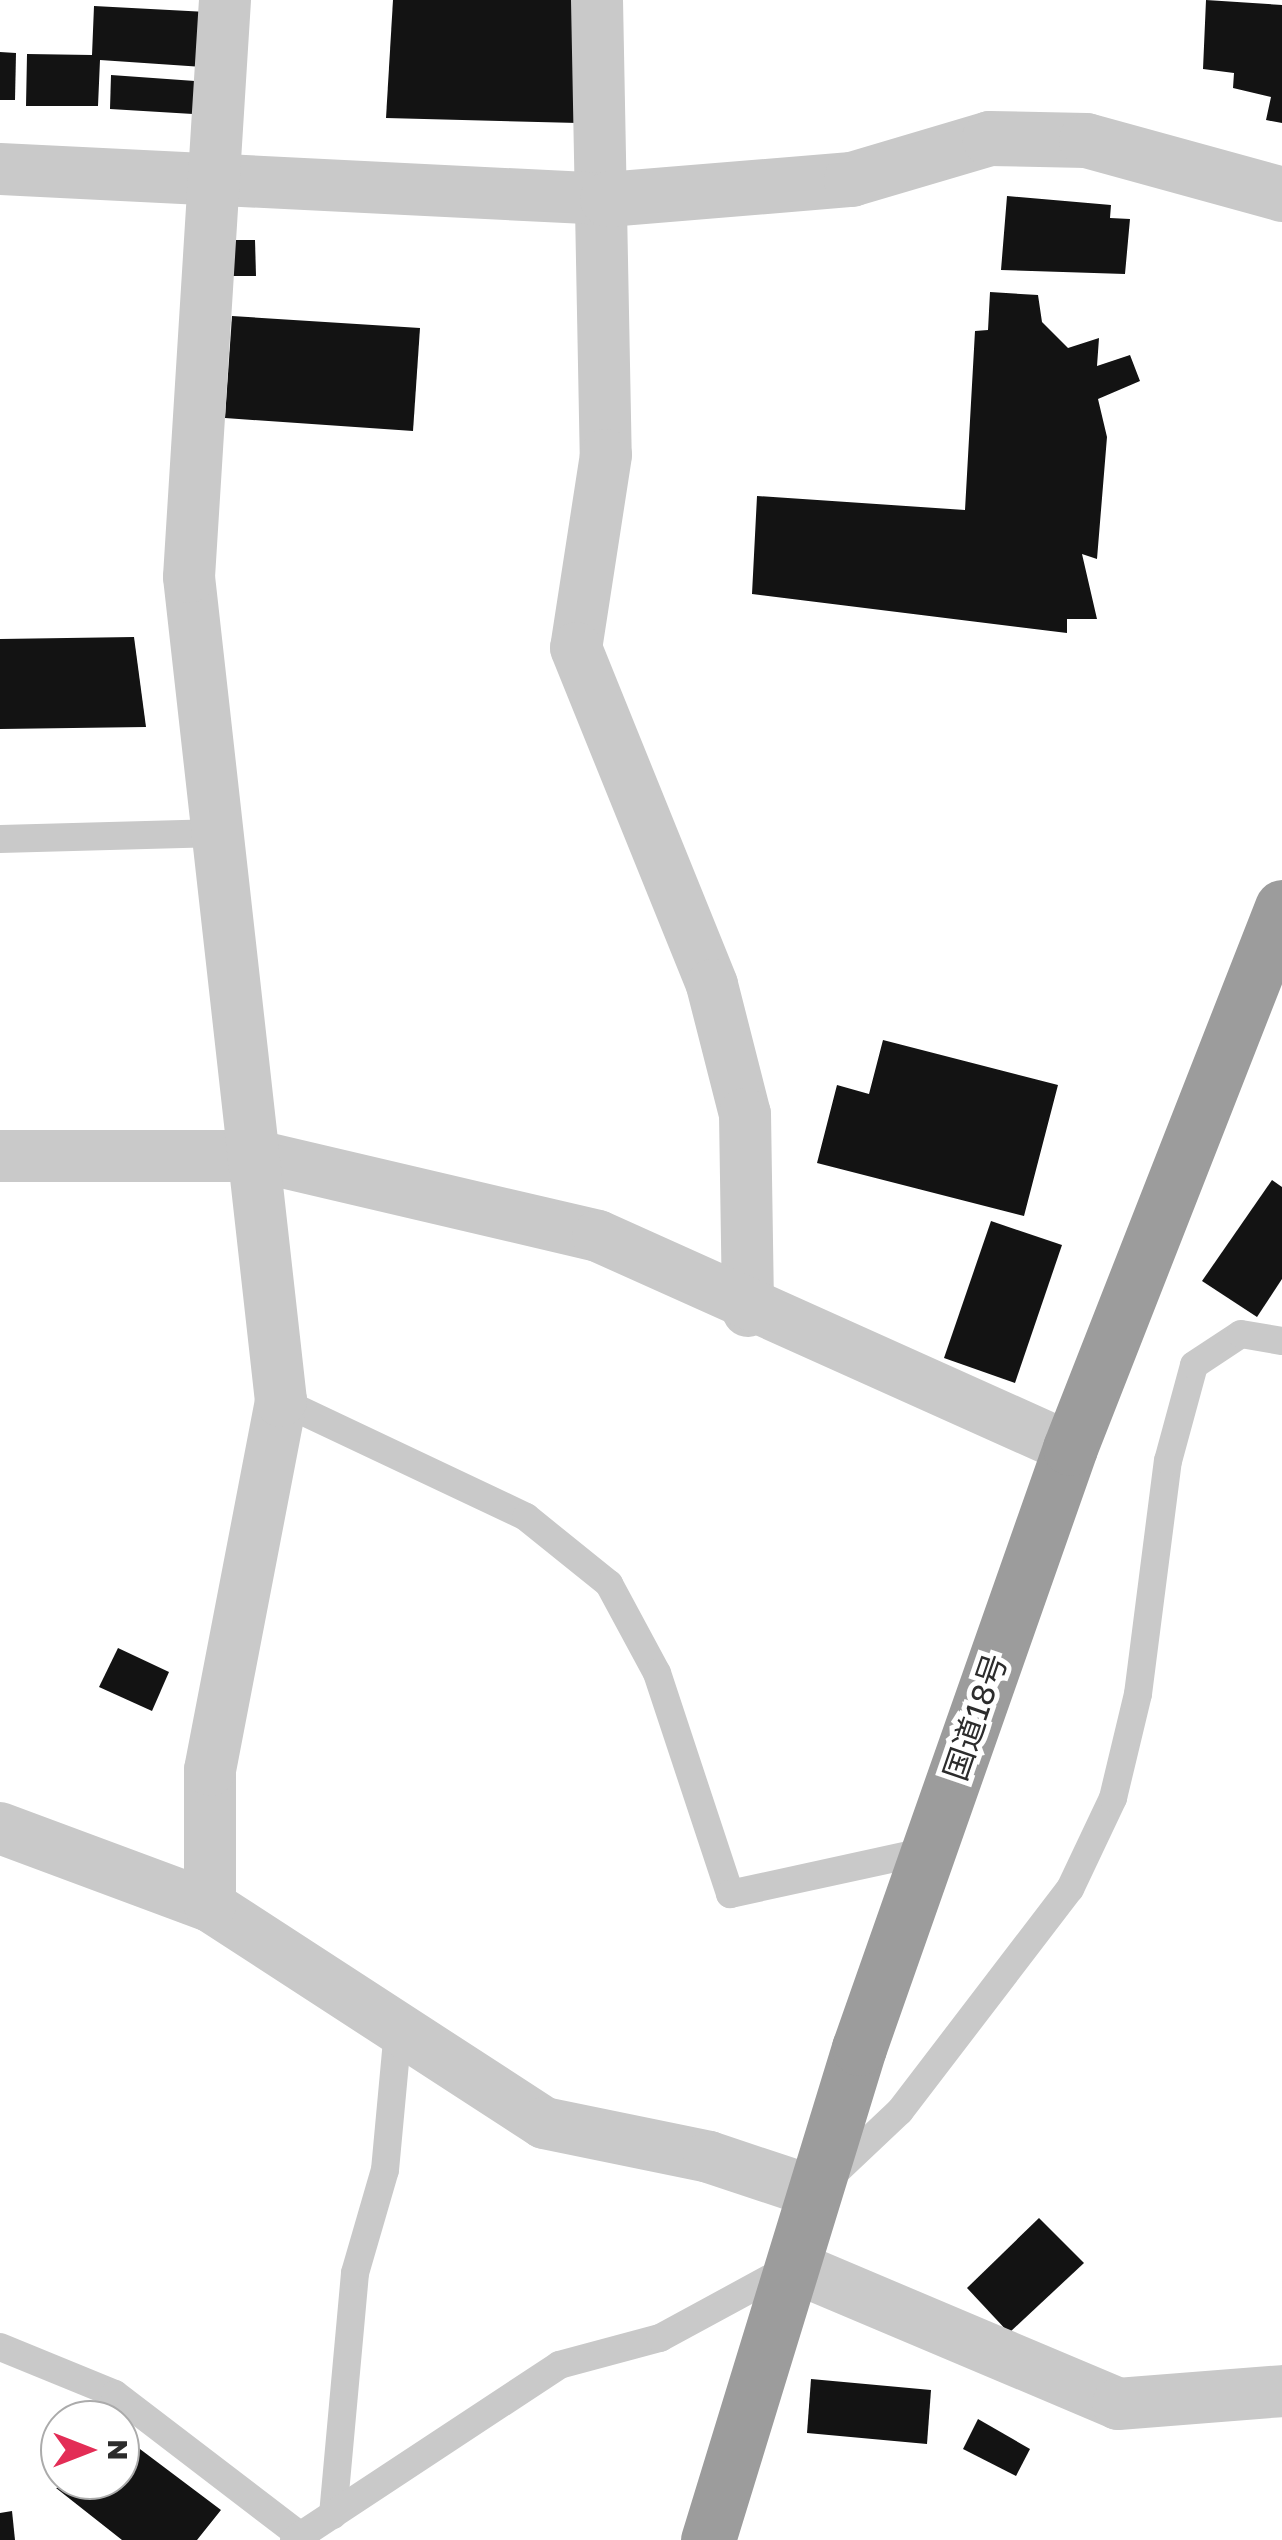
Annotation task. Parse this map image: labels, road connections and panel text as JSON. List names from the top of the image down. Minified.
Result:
{"streets":{"highway":["国道18号"]},"north":"right"}
